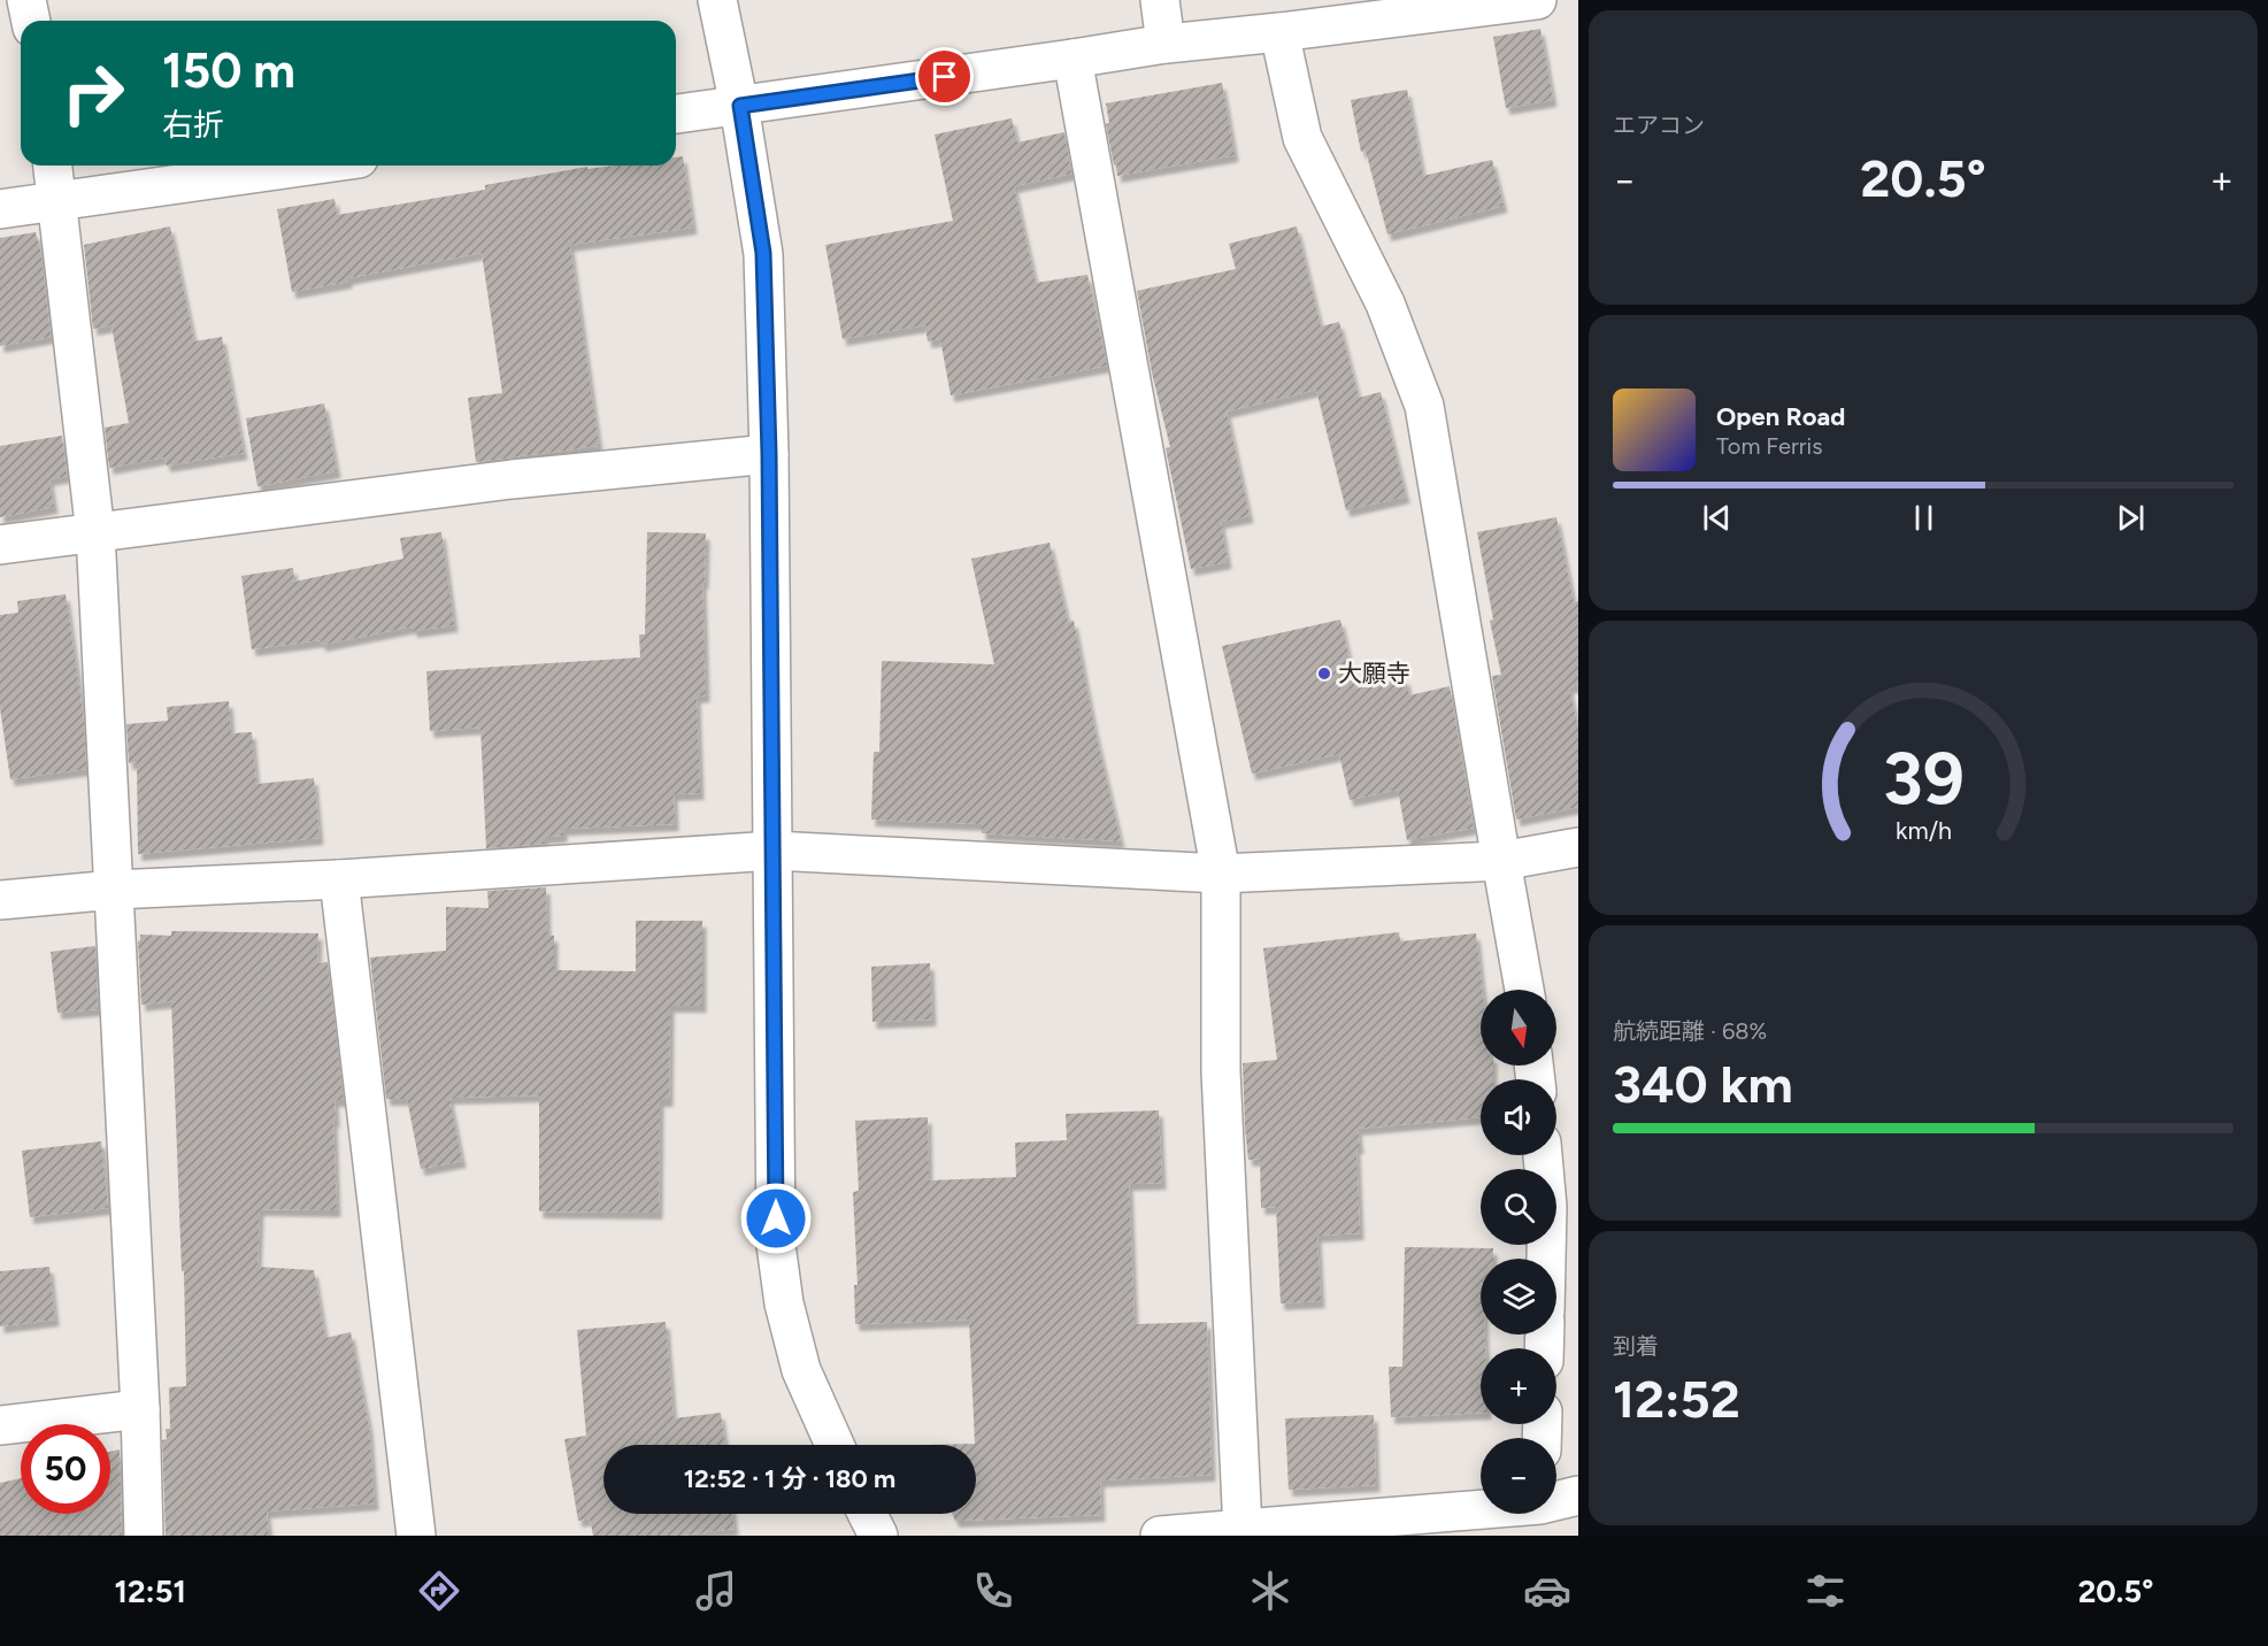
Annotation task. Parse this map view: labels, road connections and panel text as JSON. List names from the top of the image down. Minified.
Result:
{"places":["大願寺"],"north":"bottom","page":{"tile":["エアコン",["航続距離 · 68%","340 km"],["到着","12:52"]],"turn":["150 m","右折"],"heat":["−","20.5°","+"],"song":["Open Road","Tom Ferris"],"map_buttons":["+","−"],"limit":"50","trip":"12:52 · 1 分 · 180 m","tabs":["12:51","20.5°"],"gauge":["39","km/h"]}}
